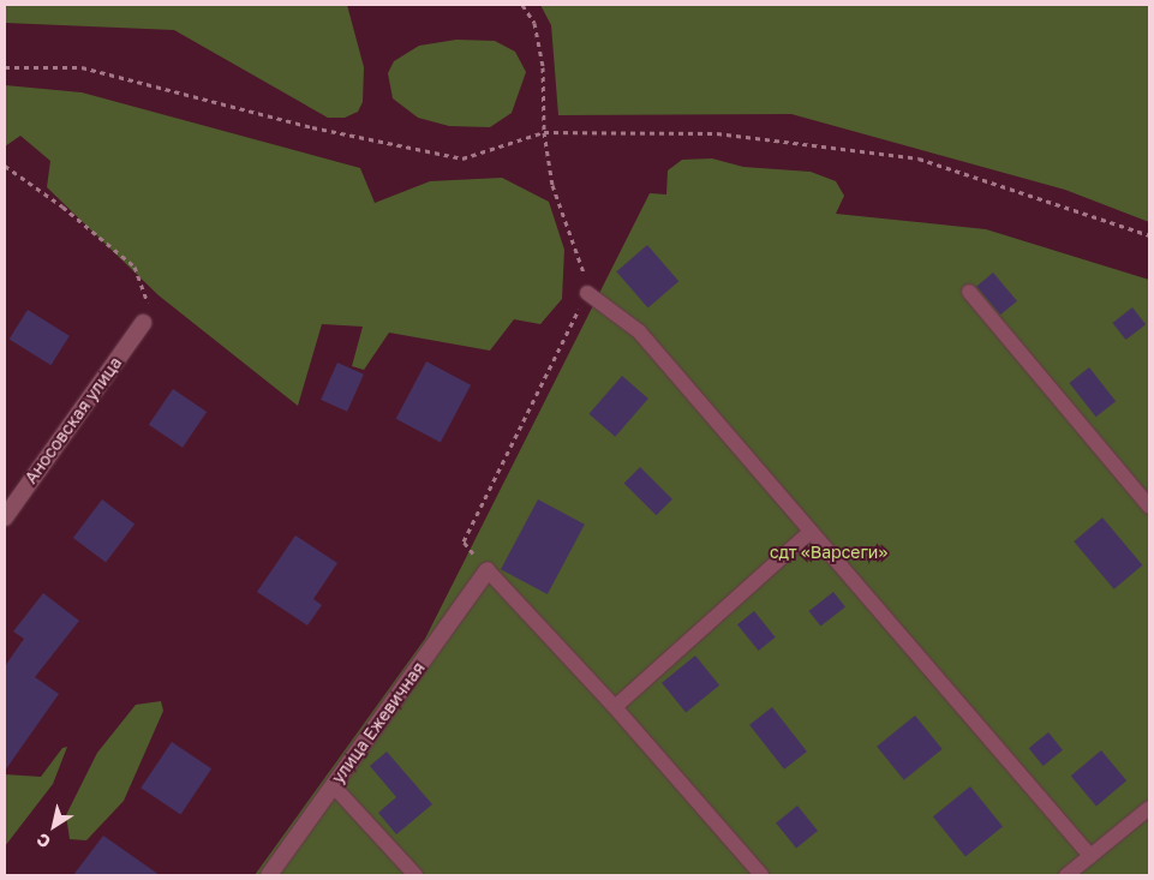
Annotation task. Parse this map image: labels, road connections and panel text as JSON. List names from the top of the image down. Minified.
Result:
{"streets":{"street":["Аносовская улица","улица Ежевичная"]},"parks":["сдт «Варсеги»"],"north":"bottom left"}
